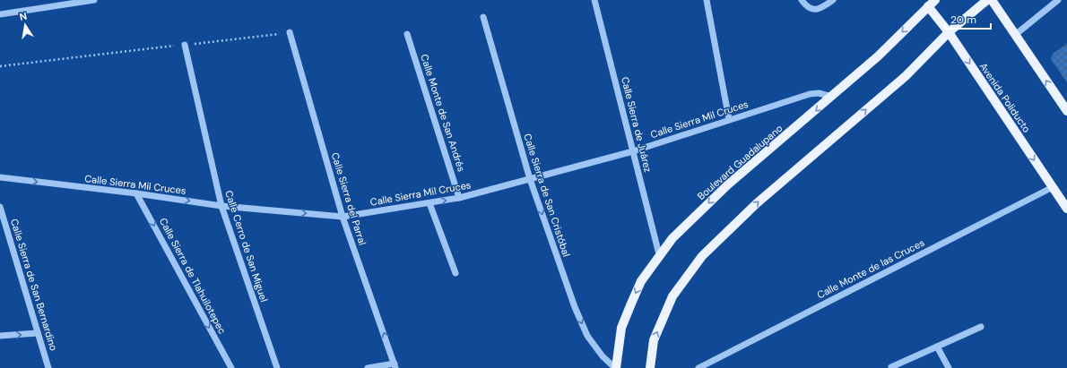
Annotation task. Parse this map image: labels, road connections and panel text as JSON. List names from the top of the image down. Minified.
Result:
{"streets":{"main road":["Avenida Poliducto","Boulevard Guadalupano"],"street":["Calle Monte de San Andrés","Calle Sierra Mil Cruces","Calle Sierra de Juárez","Calle Sierra de San Cristóbal","Calle Sierra del Parral","Calle Cerro de San Miguel","Calle Monte de las Cruces","Calle Sierra de Tlahuilotepec","Calle Sierra de San Bernardino"]},"crossings":[["Avenida Poliducto","Boulevard Guadalupano"],["Avenida Poliducto","Calle Monte de las Cruces"],["Calle Monte de San Andrés","Calle Sierra Mil Cruces"],["Calle Sierra Mil Cruces","Calle Sierra de Juárez"],["Calle Sierra Mil Cruces","Boulevard Guadalupano"],["Calle Sierra Mil Cruces","Calle Sierra de San Cristóbal"],["Calle Sierra Mil Cruces","Calle Sierra del Parral"],["Calle Sierra Mil Cruces","Calle Cerro de San Miguel"],["Calle Sierra Mil Cruces","Calle Sierra de Tlahuilotepec"],["Calle Sierra de Juárez","Boulevard Guadalupano"],["Boulevard Guadalupano","Calle Sierra de San Cristóbal"]],"one_way":["Calle Sierra Mil Cruces","Calle Sierra de San Cristóbal","Calle Sierra del Parral","Calle Sierra de Tlahuilotepec"],"scale_bar":"20 m","north":"top"}
